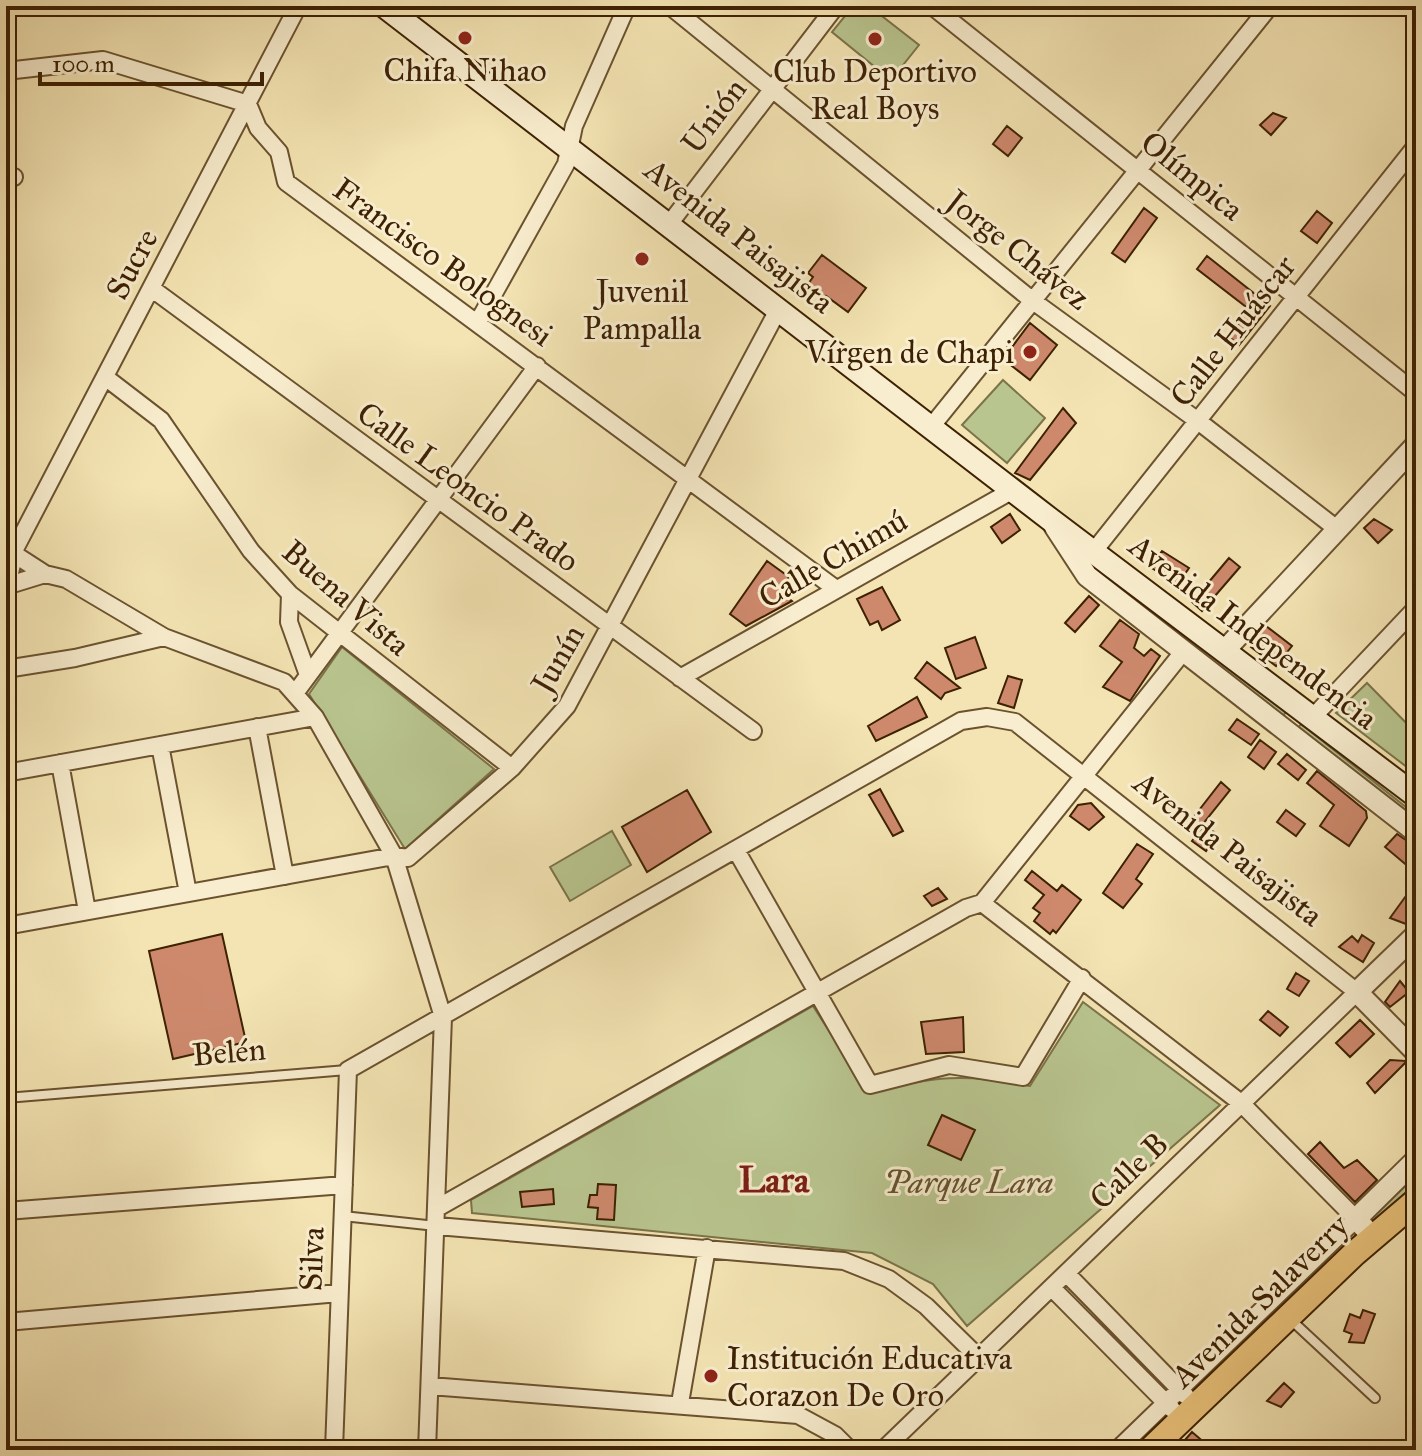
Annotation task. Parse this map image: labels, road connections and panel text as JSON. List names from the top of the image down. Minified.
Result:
{"streets":{"main road":["Avenida Paisajista","Avenida Independencia","Avenida Salaverry"],"street":["Unión","Olímpica","Jorge Chávez","Francisco Bolognesi","Sucre","Calle Huáscar","Calle Leoncio Prado","Calle Chimú","Buena Vista","Junín","Belén","Calle B","Silva"]},"crossings":[["Unión","Avenida Paisajista"],["Unión","Jorge Chávez"],["Olímpica","Calle Huáscar"],["Avenida Paisajista","Calle Chimú"],["Avenida Paisajista","Avenida Independencia"],["Avenida Paisajista","Junín"],["Avenida Paisajista","Belén"],["Avenida Paisajista","Calle B"],["Jorge Chávez","Calle Huáscar"],["Francisco Bolognesi","Sucre"],["Francisco Bolognesi","Calle Chimú"],["Francisco Bolognesi","Junín"],["Sucre","Calle Leoncio Prado"],["Sucre","Buena Vista"],["Calle Huáscar","Avenida Independencia"],["Calle Leoncio Prado","Calle Chimú"],["Calle Leoncio Prado","Junín"],["Buena Vista","Junín"],["Belén","Silva"]],"districts":["Lara"],"parks":["Parque Lara"],"places":["Chifa Nihao","Club Deportivo Real Boys","Juvenil Pampalla","Vírgen de Chapi","Institución Educativa Corazon De Oro"],"scale_bar":"100 m"}
